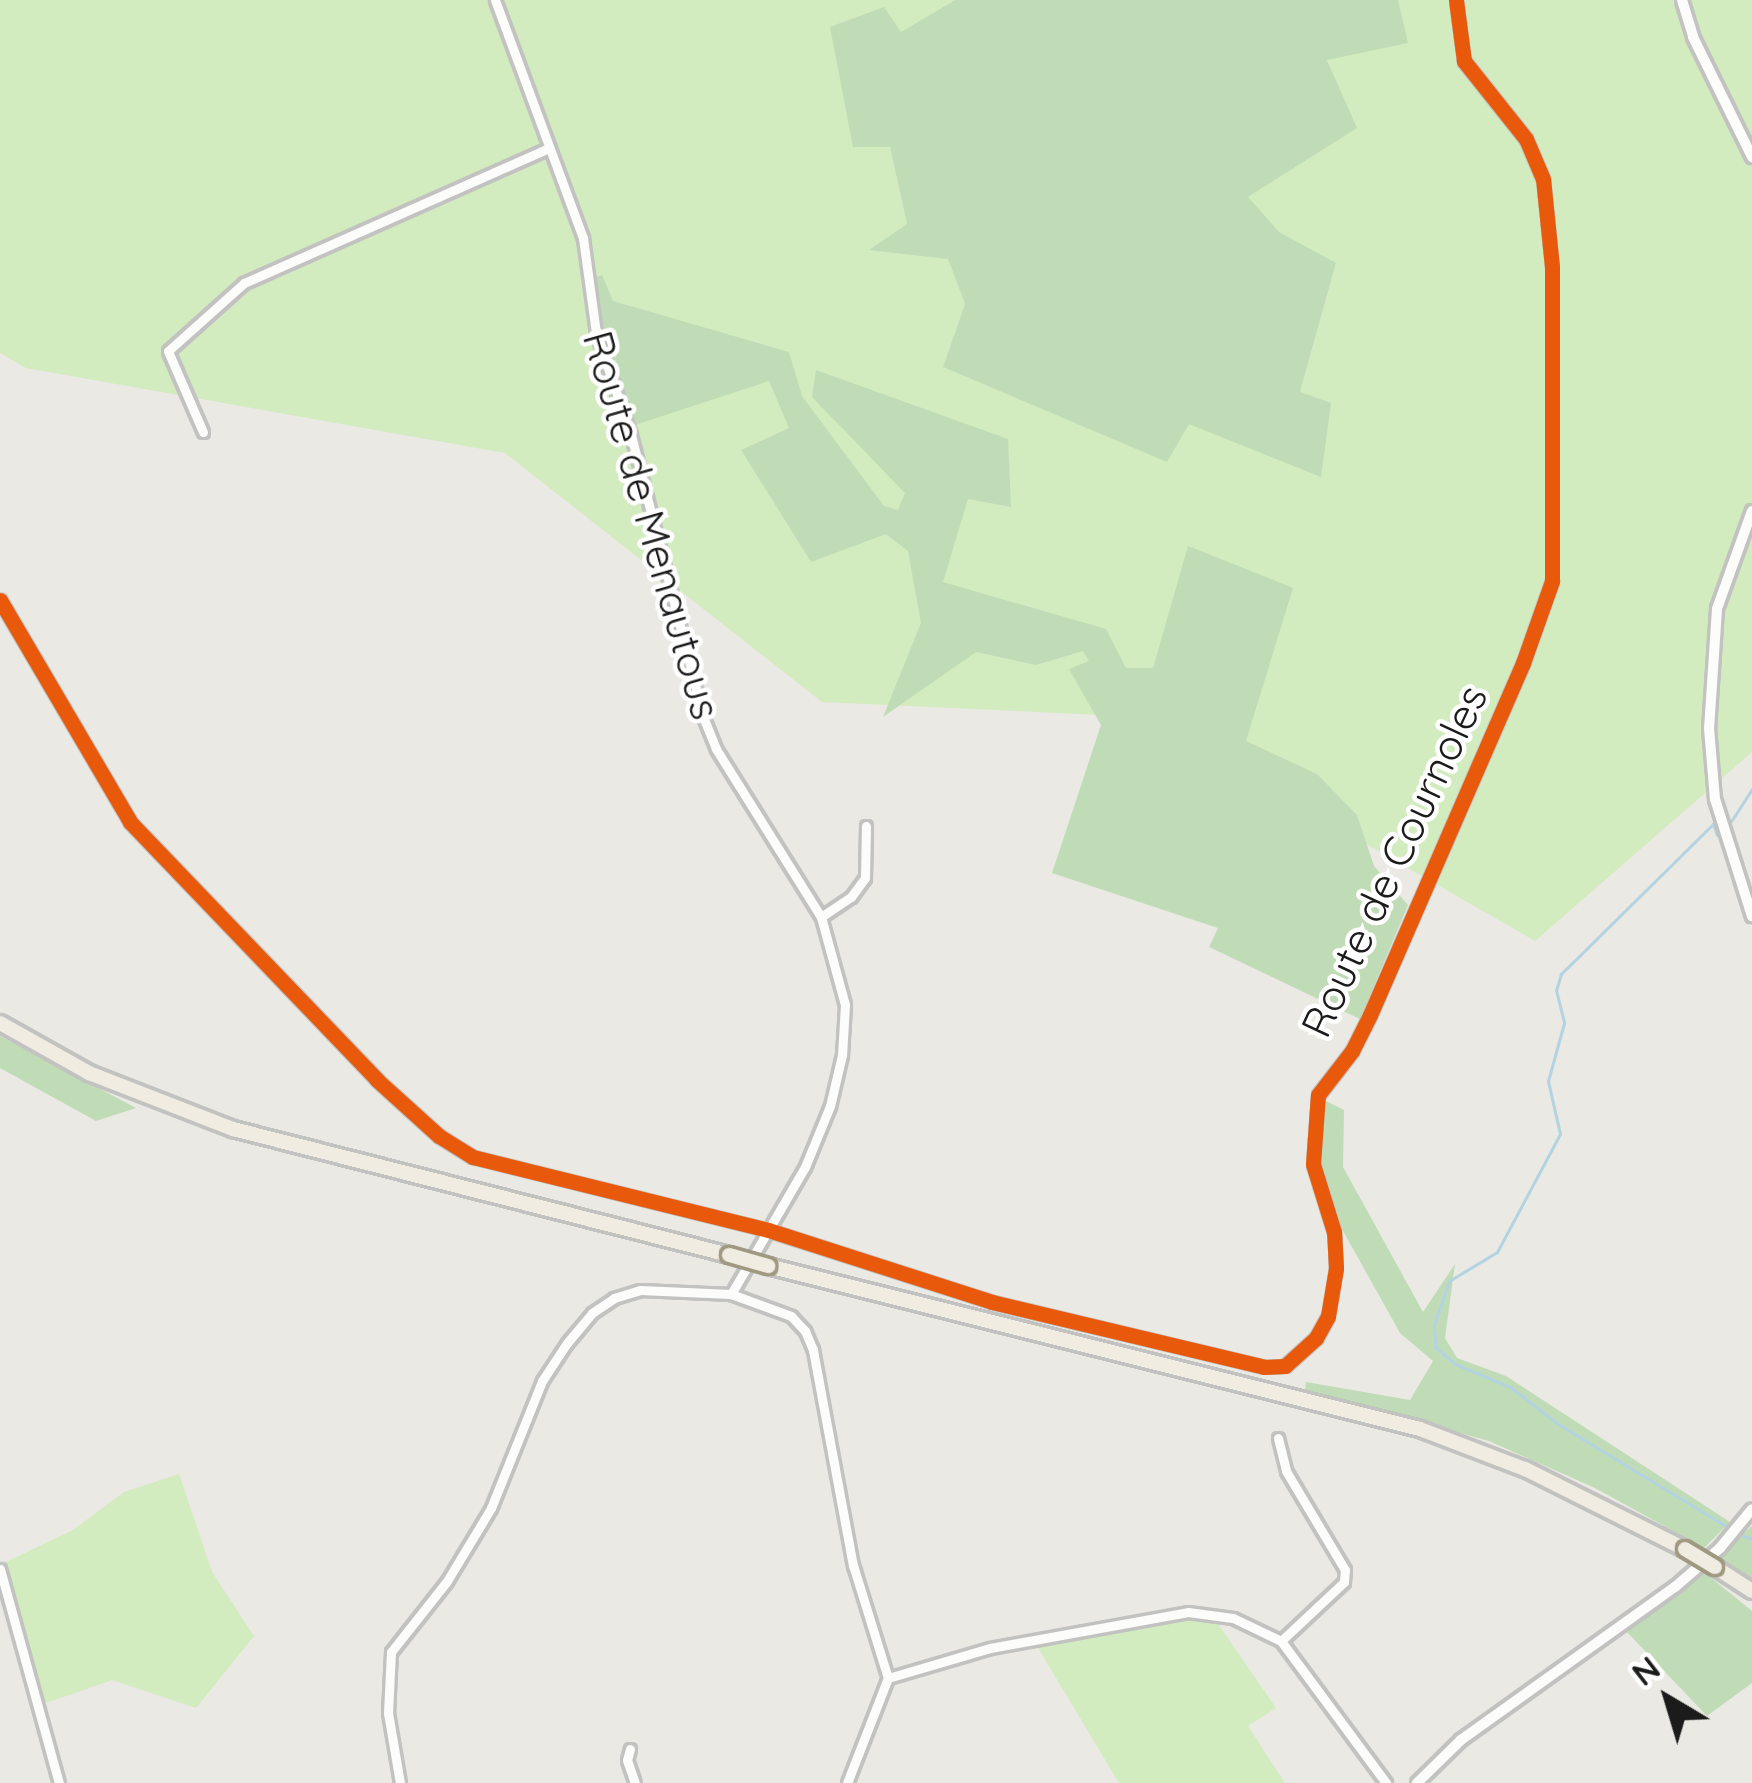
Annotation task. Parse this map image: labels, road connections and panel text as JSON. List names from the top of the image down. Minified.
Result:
{"streets":{"street":["Route de Menautous","Route de Cournoles"]},"crossings":[["Route de Menautous","Route de Cournoles"]],"north":"top left"}
